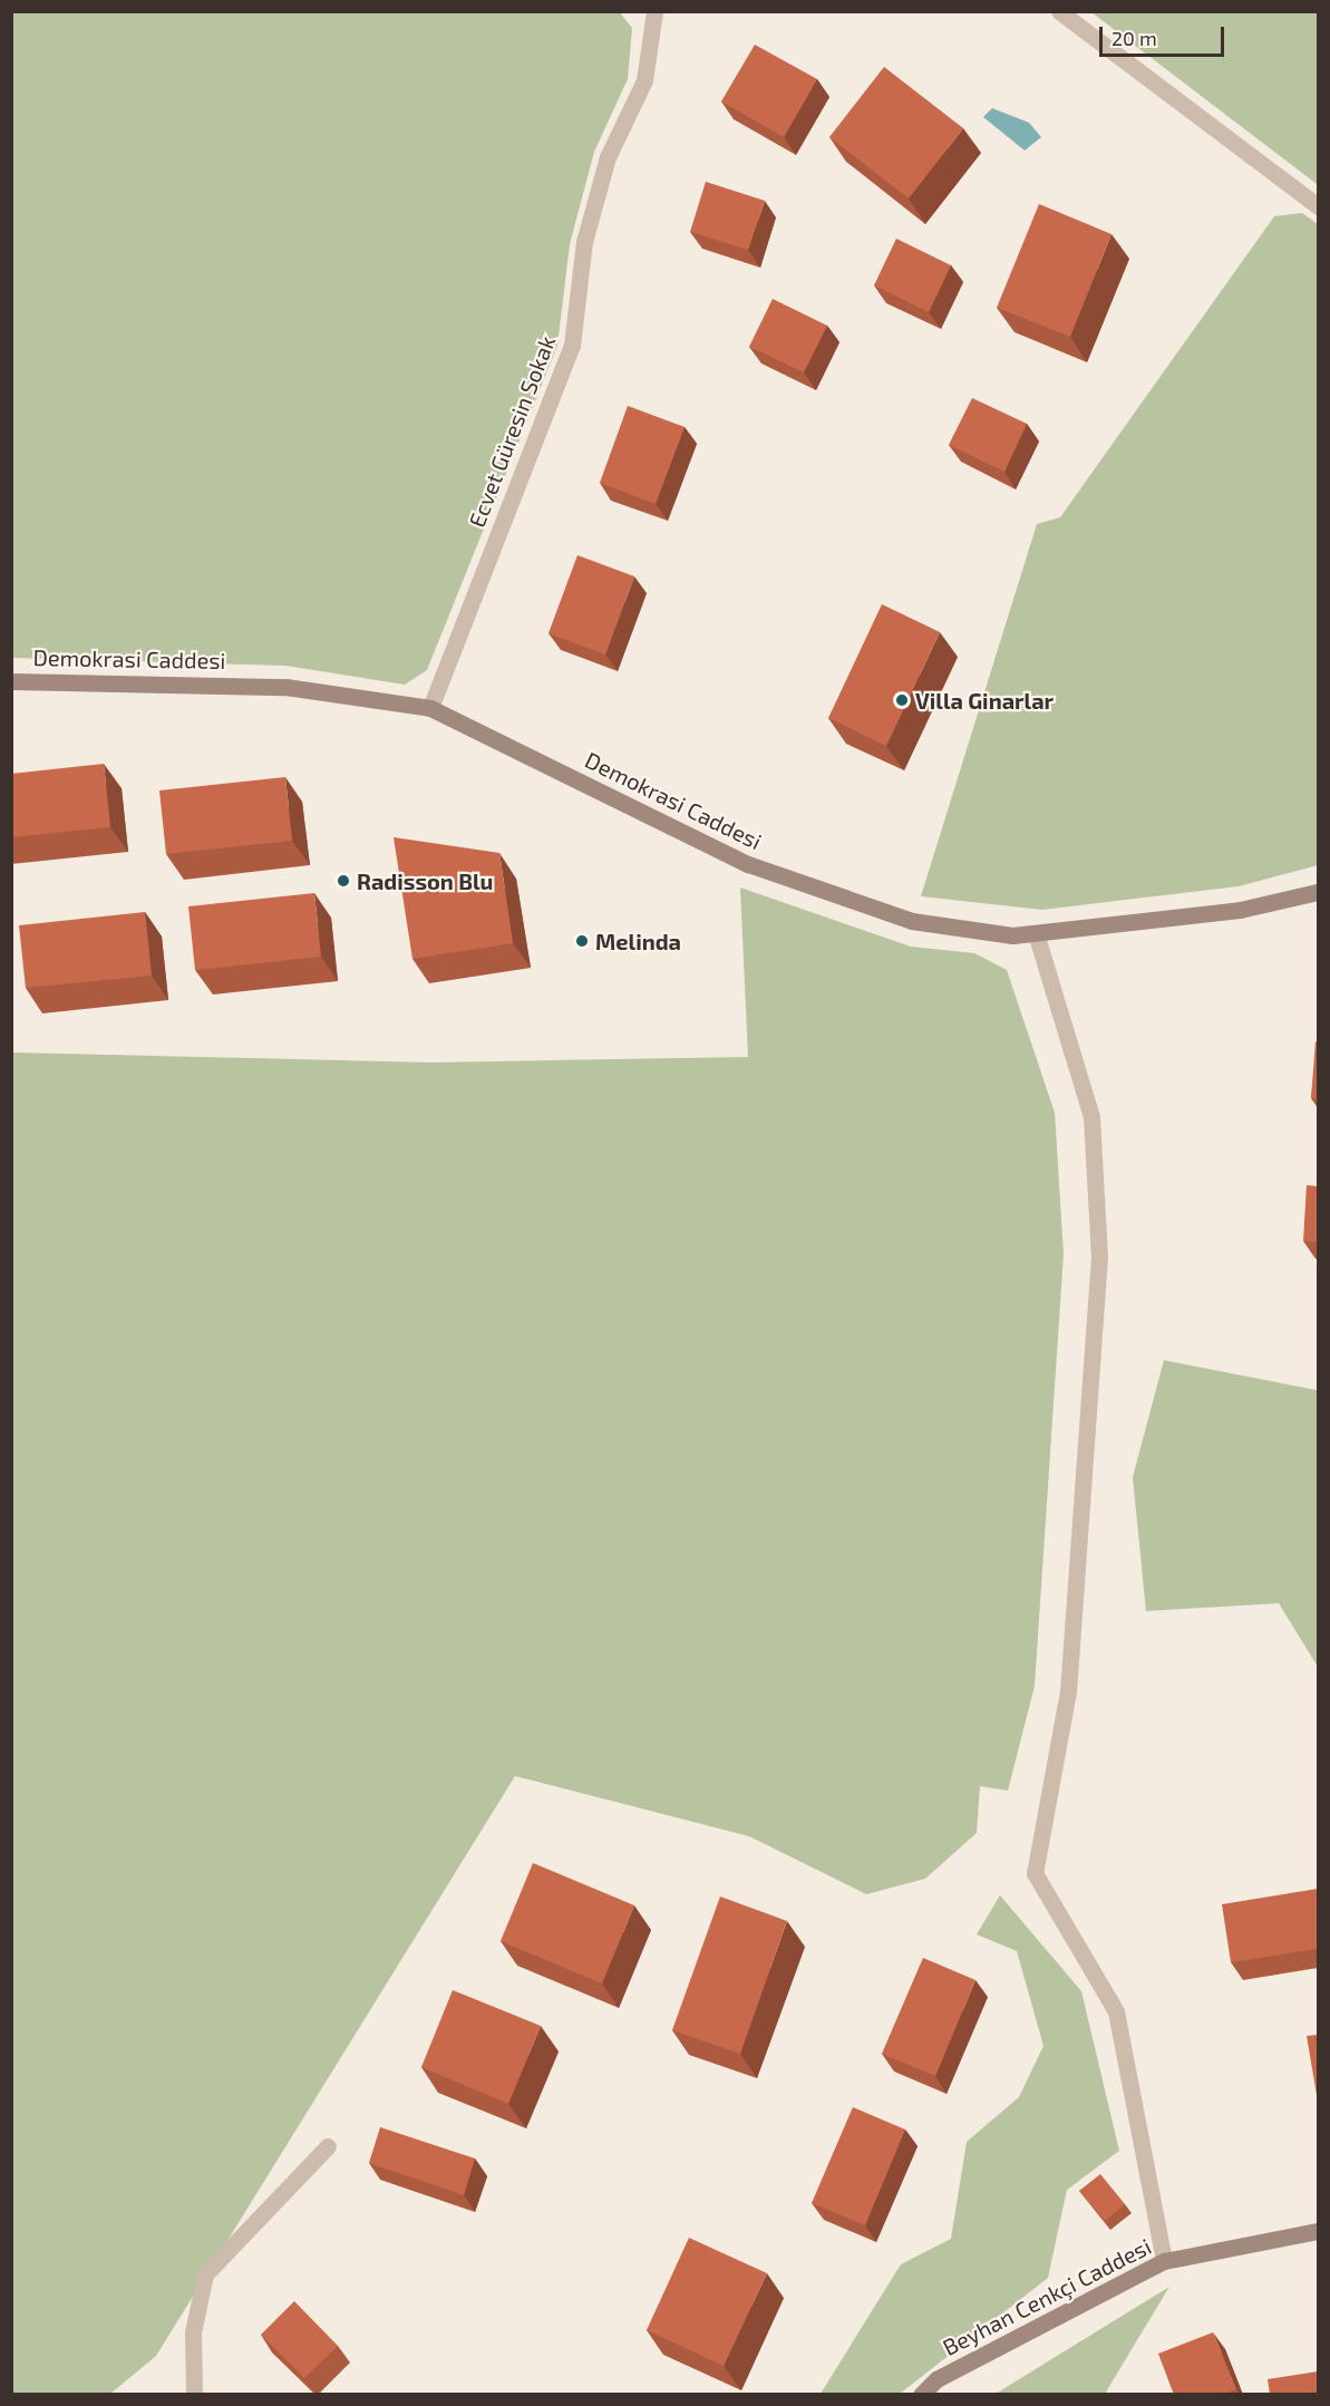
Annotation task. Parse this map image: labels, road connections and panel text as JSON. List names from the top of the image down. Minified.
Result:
{"streets":{"street":["Ecvet Güresin Sokak","Demokrasi Caddesi","Beyhan Cenkçi Caddesi"]},"crossings":[["Ecvet Güresin Sokak","Demokrasi Caddesi"]],"places":["Villa Ginarlar","Radisson Blu","Melinda"],"scale_bar":"20 m"}
